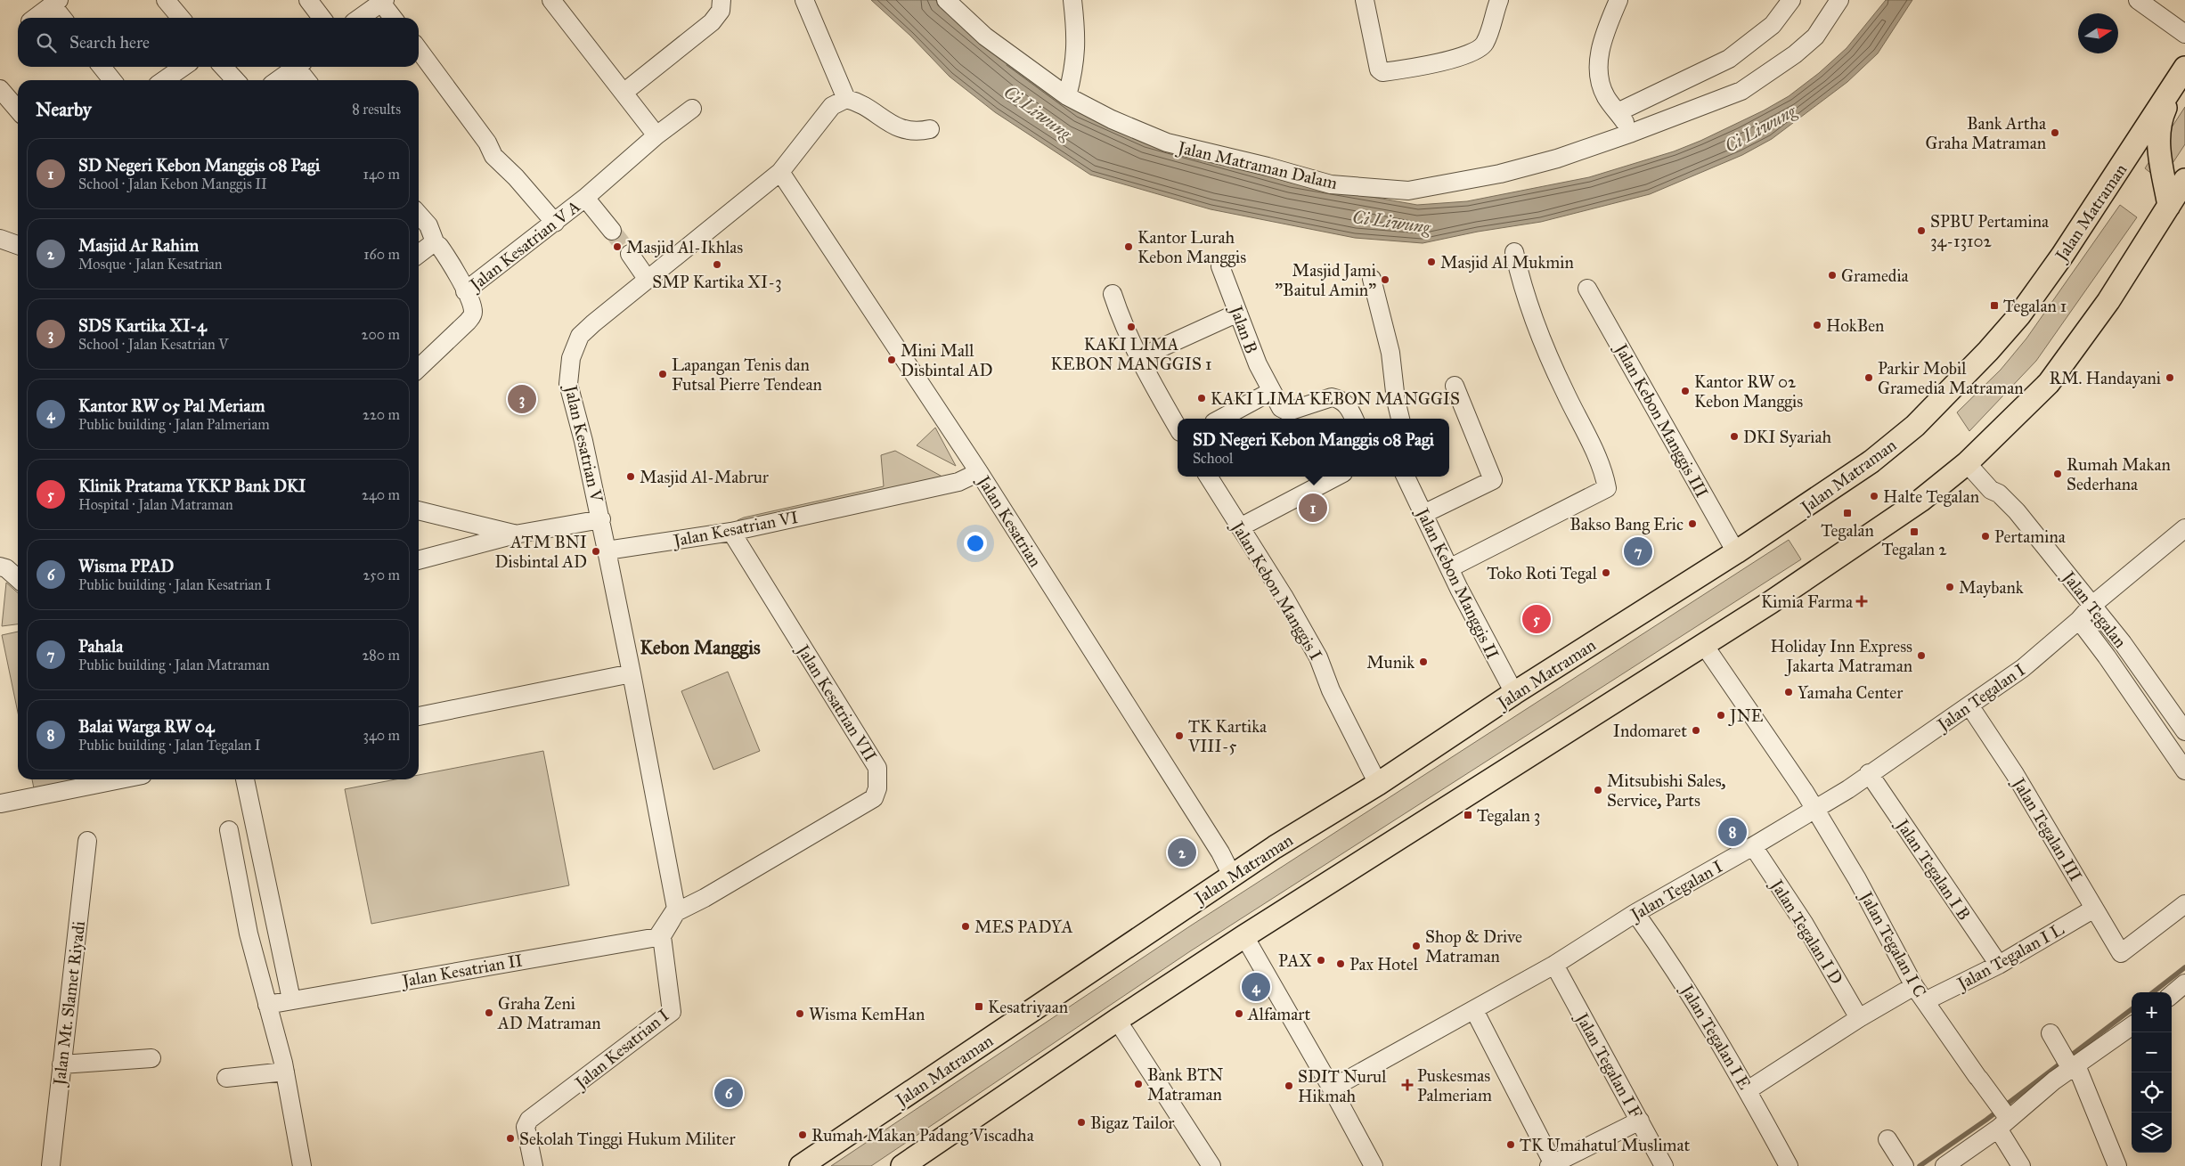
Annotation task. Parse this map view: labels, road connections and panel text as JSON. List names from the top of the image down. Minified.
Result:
{"streets":{"main road":["Jalan Matraman"],"street":["Jalan Matraman Dalam","Jalan Kesatrian V A","Jalan B","Jalan Kebon Manggis III","Jalan Kesatrian V","Jalan Kesatrian","Jalan Kesatrian VI","Jalan Kebon Manggis II","Jalan Kebon Manggis I","Jalan Tegalan","Jalan Tegalan I","Jalan Kesatrian VII","Jalan Tegalan III","Jalan Tegalan I B","Jalan Tegalan I D","Jalan Tegalan I C","Jalan Tegalan I L","Jalan Kesatrian II","Jalan Mt. Slamet Riyadi","Jalan Tegalan I E","Jalan Kesatrian I","Jalan Tegalan I F"]},"crossings":[["Jalan Matraman","Jalan Kebon Manggis III"],["Jalan Matraman","Jalan Kesatrian"],["Jalan Matraman","Jalan Kebon Manggis II"],["Jalan Matraman","Jalan Kebon Manggis I"],["Jalan Kesatrian V","Jalan Kesatrian"],["Jalan Kesatrian","Jalan Kesatrian VI"],["Jalan Kesatrian VI","Jalan Kesatrian VII"],["Jalan Tegalan","Jalan Tegalan I"],["Jalan Tegalan I","Jalan Tegalan III"],["Jalan Tegalan I","Jalan Tegalan I B"],["Jalan Tegalan I","Jalan Tegalan I D"],["Jalan Tegalan I","Jalan Tegalan I C"],["Jalan Tegalan I","Jalan Tegalan I E"],["Jalan Tegalan I","Jalan Tegalan I F"],["Jalan Kesatrian VII","Jalan Kesatrian II"],["Jalan Kesatrian VII","Jalan Kesatrian I"],["Jalan Tegalan III","Jalan Tegalan I L"],["Jalan Tegalan I B","Jalan Tegalan I L"],["Jalan Tegalan I C","Jalan Tegalan I L"],["Jalan Kesatrian II","Jalan Kesatrian I"]],"districts":["Kebon Manggis"],"water":["Ci Liwung"],"places":{"other":["Bank Artha Graha Matraman","SPBU Pertamina 34-13102","Masjid Al-Ikhlas","Kantor Lurah Kebon Manggis","Masjid Al Mukmin","SMP Kartika XI-3","Gramedia","Masjid Jami \"Baitul Amin\"","HokBen","KAKI LIMA KEBON MANGGIS 1","Mini Mall Disbintal AD","Lapangan Tenis dan Futsal Pierre Tendean","Parkir Mobil Gramedia Matraman","RM. Handayani","Kantor RW 02 Kebon Manggis","KAKI LIMA KEBON MANGGIS","DKI Syariah","Rumah Makan Sederhana","Masjid Al-Mabrur","Halte Tegalan","Bakso Bang Eric","Pertamina","ATM BNI Disbintal AD","Toko Roti Tegal","Maybank","Holiday Inn Express Jakarta Matraman","Munik","Yamaha Center","JNE","Indomaret","TK Kartika VIII-5","Mitsubishi Sales, Service, Parts","MES PADYA","Shop & Drive Matraman","PAX","Pax Hotel","Graha Zeni AD Matraman","Wisma KemHan","Alfamart","Bank BTN Matraman","SDIT Nurul Hikmah","Bigaz Tailor","Rumah Makan Padang Viscadha","Sekolah Tinggi Hukum Militer","TK Umahatul Muslimat"],"transit":["Tegalan 1","Tegalan","Tegalan 2","Tegalan 3","Kesatriyaan"],"health":["Kimia Farma","Puskesmas Palmeriam"]},"north":"right","page":{"search":"Search here","heading":["Nearby","8 results"],"list":[{"mark":"1","name":"SD Negeri Kebon Manggis 08 Pagi","note":"School · Jalan Kebon Manggis II","value":"140 m"},{"mark":"2","name":"Masjid Ar Rahim","note":"Mosque · Jalan Kesatrian","value":"160 m"},{"mark":"3","name":"SDS Kartika XI-4","note":"School · Jalan Kesatrian V","value":"200 m"},{"mark":"4","name":"Kantor RW 05 Pal Meriam","note":"Public building · Jalan Palmeriam","value":"220 m"},{"mark":"5","name":"Klinik Pratama YKKP Bank DKI","note":"Hospital · Jalan Matraman","value":"240 m"},{"mark":"6","name":"Wisma PPAD","note":"Public building · Jalan Kesatrian I","value":"250 m"},{"mark":"7","name":"Pahala","note":"Public building · Jalan Matraman","value":"280 m"},{"mark":"8","name":"Balai Warga RW 04","note":"Public building · Jalan Tegalan I","value":"340 m"}],"pins":["3","1","7","5","8","2","4","6"],"popup":["SD Negeri Kebon Manggis 08 Pagi","School"],"map_buttons":["+","−"]}}
